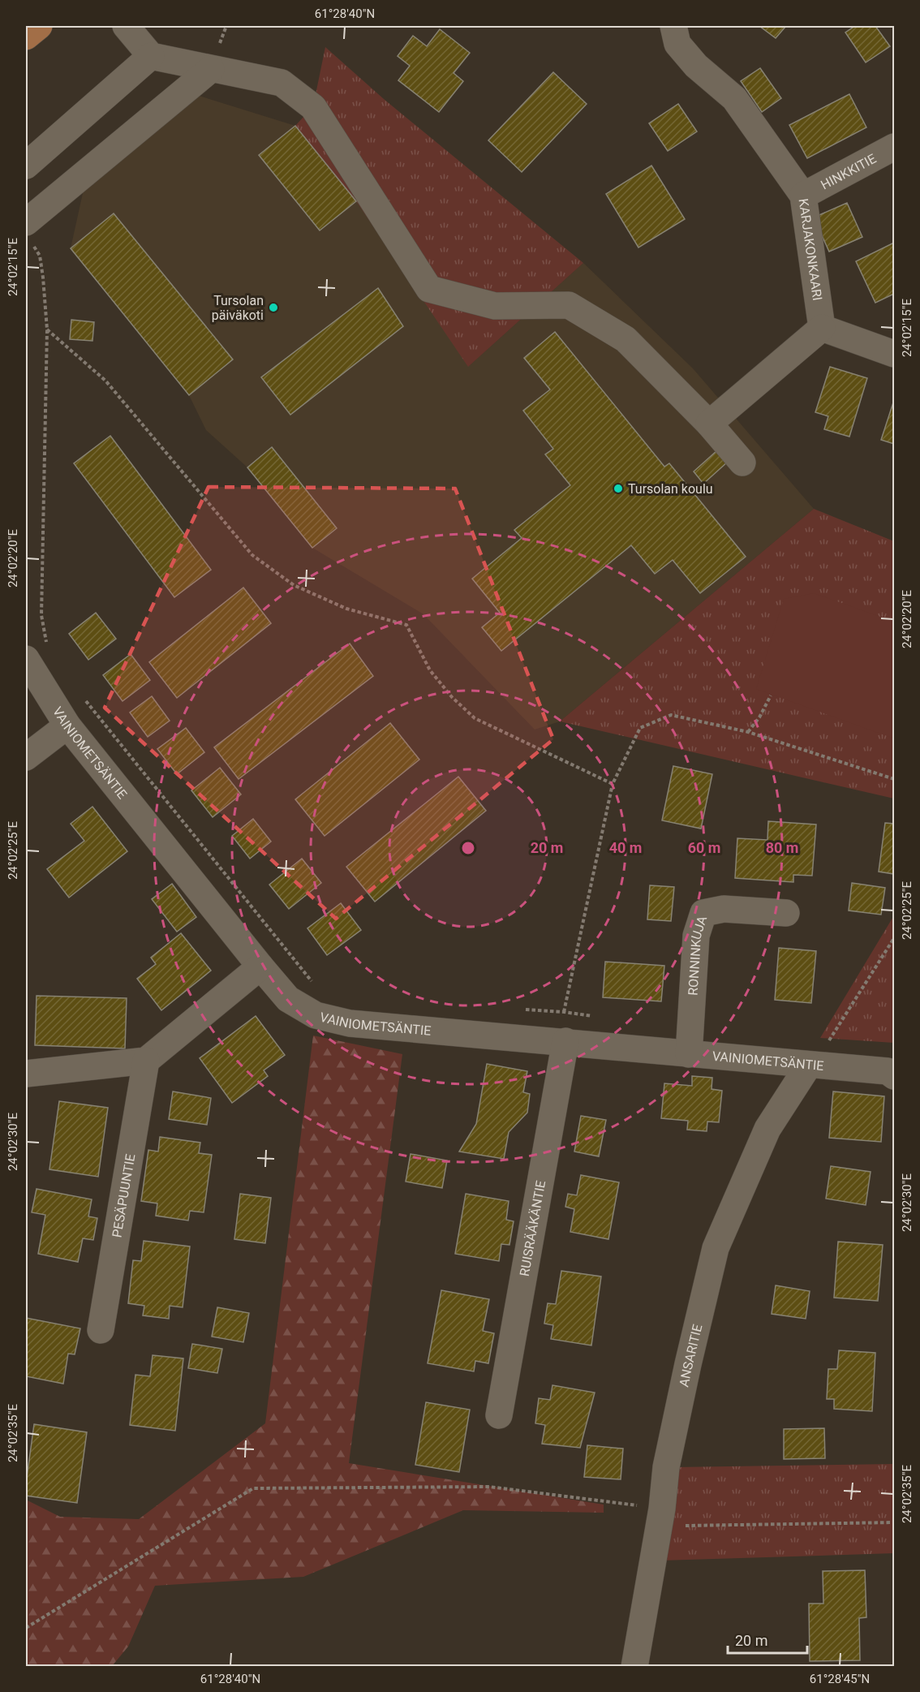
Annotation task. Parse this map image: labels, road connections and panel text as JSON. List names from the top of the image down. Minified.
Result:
{"streets":{"street":["HINKKITIE","KARJAKONKAARI","VAINIOMETSÄNTIE","RONNINKUJA","PESÄPUUNTIE","RUISRÄÄKÄNTIE","ANSARITIE"]},"crossings":[["HINKKITIE","KARJAKONKAARI"],["VAINIOMETSÄNTIE","RONNINKUJA"],["VAINIOMETSÄNTIE","RUISRÄÄKÄNTIE"],["VAINIOMETSÄNTIE","ANSARITIE"]],"places":["Tursolan päiväkoti","Tursolan koulu"],"scale_bar":"20 m","coordinates":["61°28'40\"N","24°02'15\"E","24°02'20\"E","24°02'25\"E","24°02'30\"E","24°02'35\"E","61°28'45\"N"],"rings":["20 m","40 m","60 m","80 m"]}
